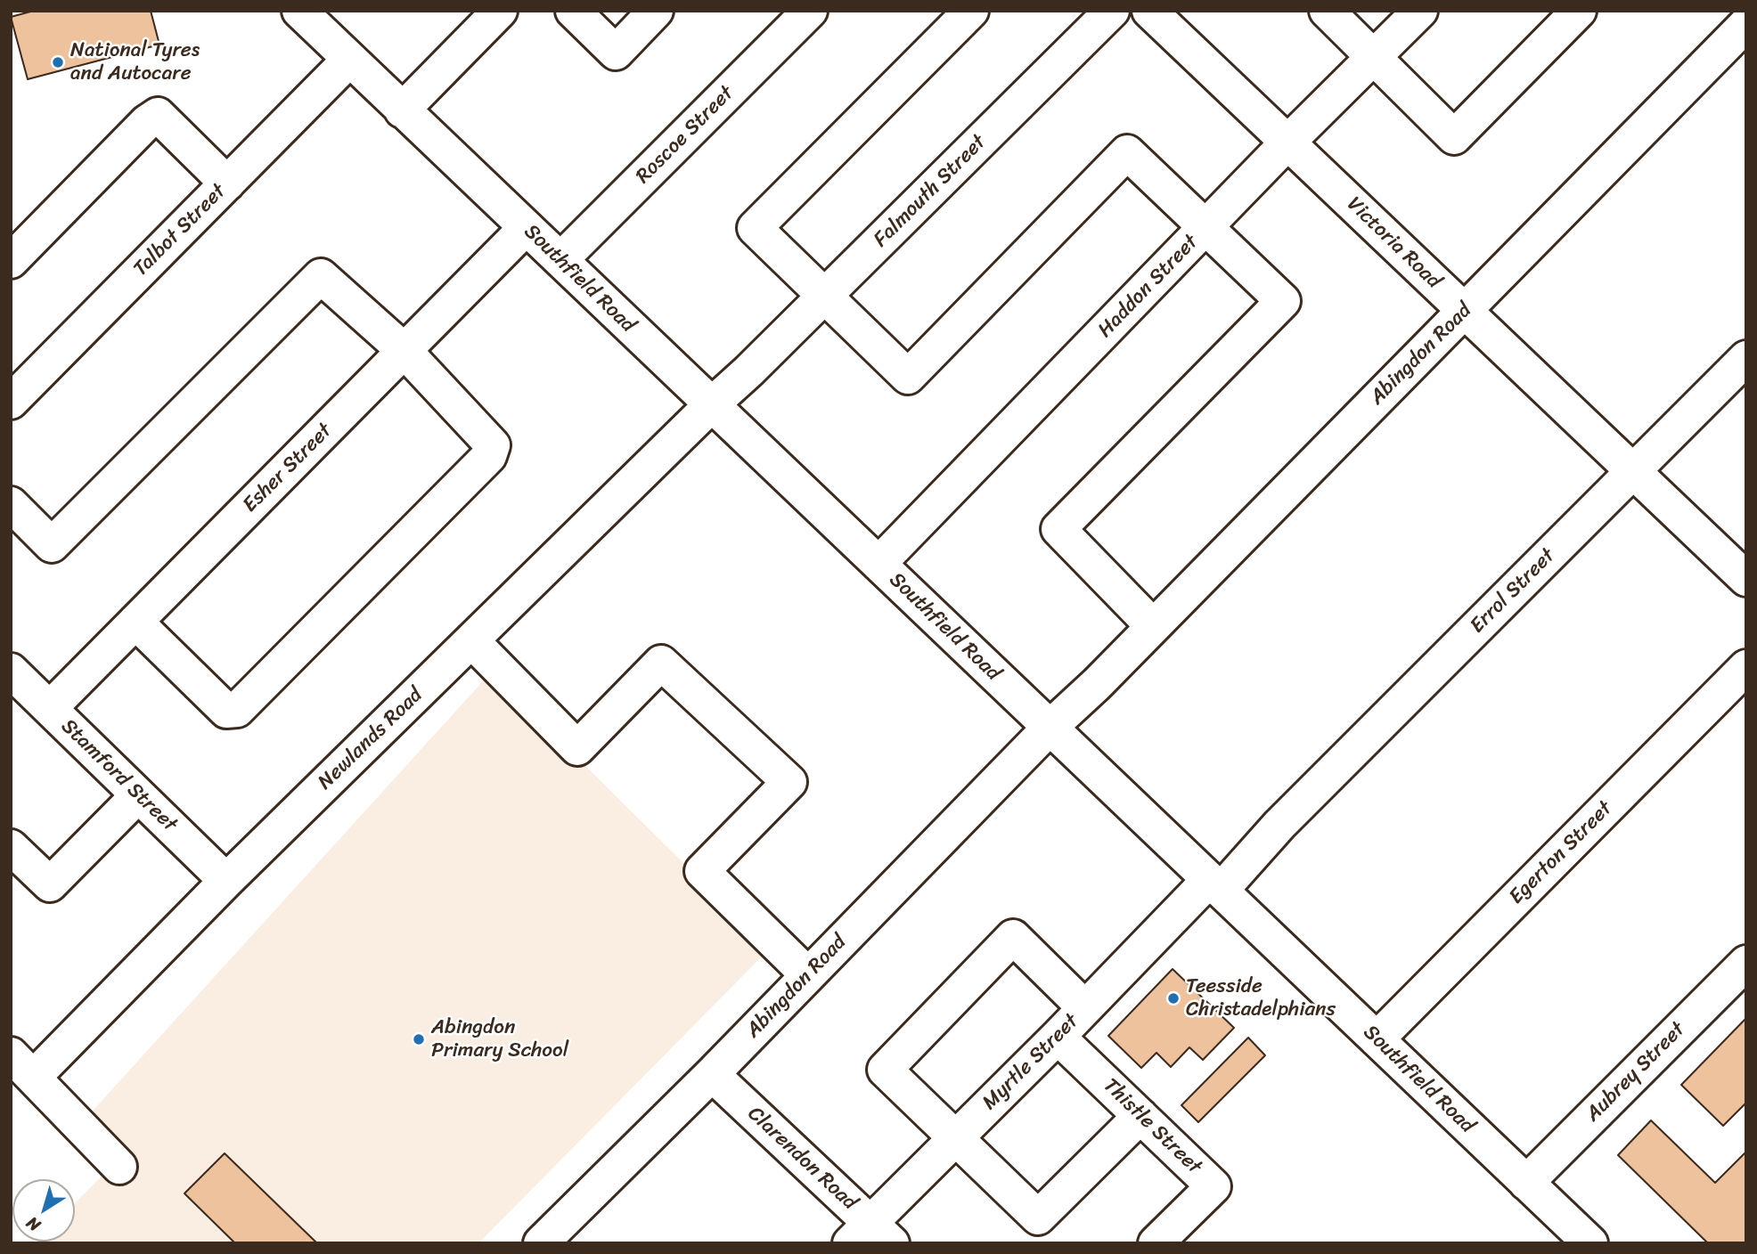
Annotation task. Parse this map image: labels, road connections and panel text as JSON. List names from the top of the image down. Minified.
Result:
{"streets":{"street":["Roscoe Street","Falmouth Street","Talbot Street","Victoria Road","Southfield Road","Haddon Street","Abingdon Road","Esher Street","Errol Street","Newlands Road","Stamford Street","Egerton Street","Myrtle Street","Aubrey Street","Thistle Street","Clarendon Road"]},"crossings":[["Roscoe Street","Southfield Road"],["Falmouth Street","Southfield Road"],["Falmouth Street","Newlands Road"],["Talbot Street","Southfield Road"],["Victoria Road","Haddon Street"],["Victoria Road","Abingdon Road"],["Victoria Road","Errol Street"],["Southfield Road","Haddon Street"],["Southfield Road","Abingdon Road"],["Southfield Road","Esher Street"],["Southfield Road","Errol Street"],["Southfield Road","Newlands Road"],["Southfield Road","Egerton Street"],["Southfield Road","Myrtle Street"],["Southfield Road","Aubrey Street"],["Abingdon Road","Clarendon Road"],["Esher Street","Stamford Street"],["Errol Street","Myrtle Street"],["Newlands Road","Stamford Street"],["Myrtle Street","Thistle Street"],["Myrtle Street","Clarendon Road"]],"places":["National Tyres and Autocare","Teesside Christadelphians","Abingdon Primary School"],"north":"bottom left"}
